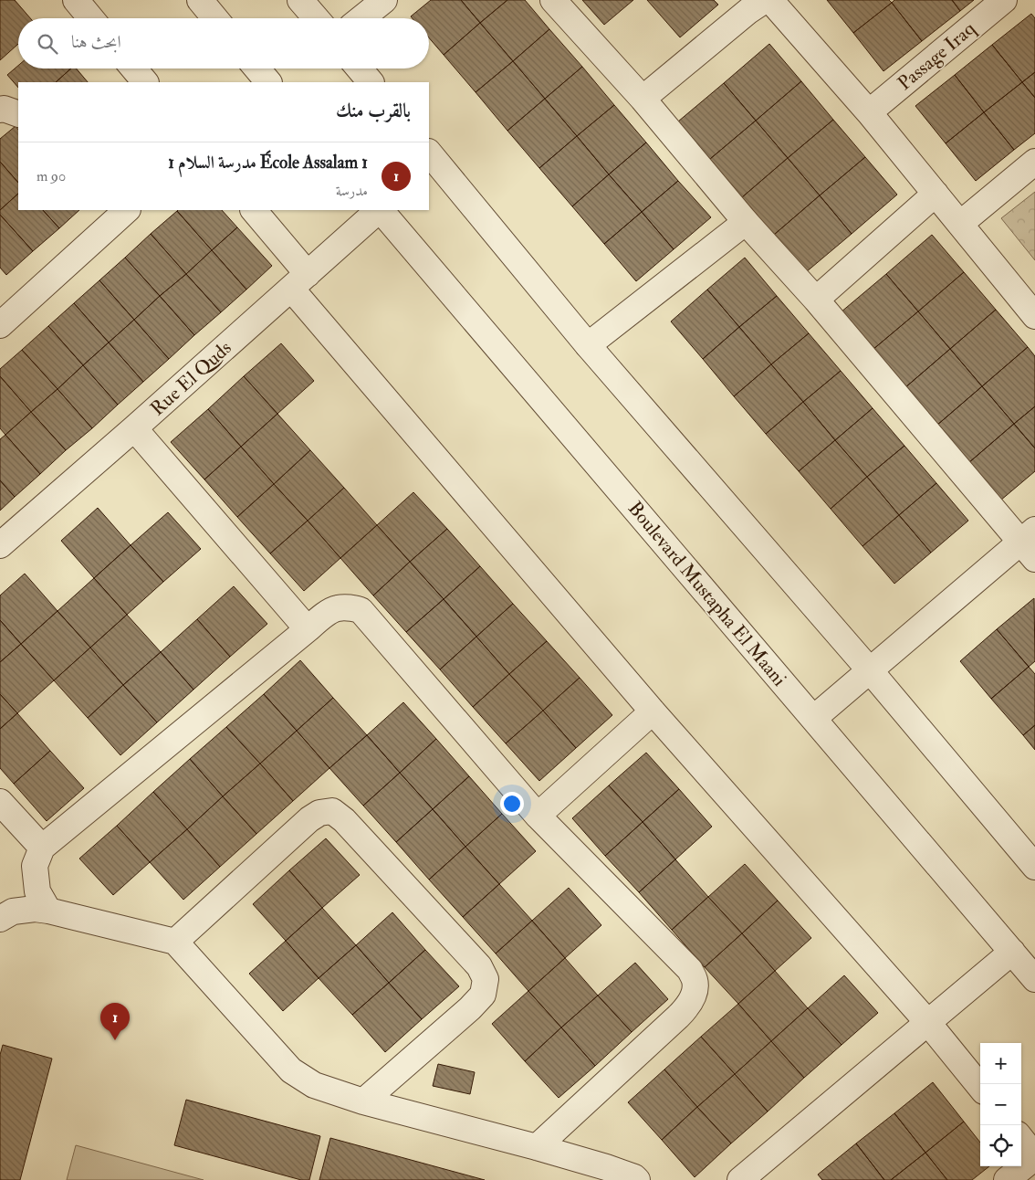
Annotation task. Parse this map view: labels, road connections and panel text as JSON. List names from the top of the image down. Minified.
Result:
{"streets":{"street":["Passage Iraq","Rue El Quds","Boulevard Mustapha El Maani"]},"page":{"search":"ابحث هنا","heading":"بالقرب منك","list":[{"mark":"1","name":"École Assalam 1 مدرسة السلام 1","note":"مدرسة","value":"90 m"}],"pins":"1","map_buttons":["+","−"]}}
